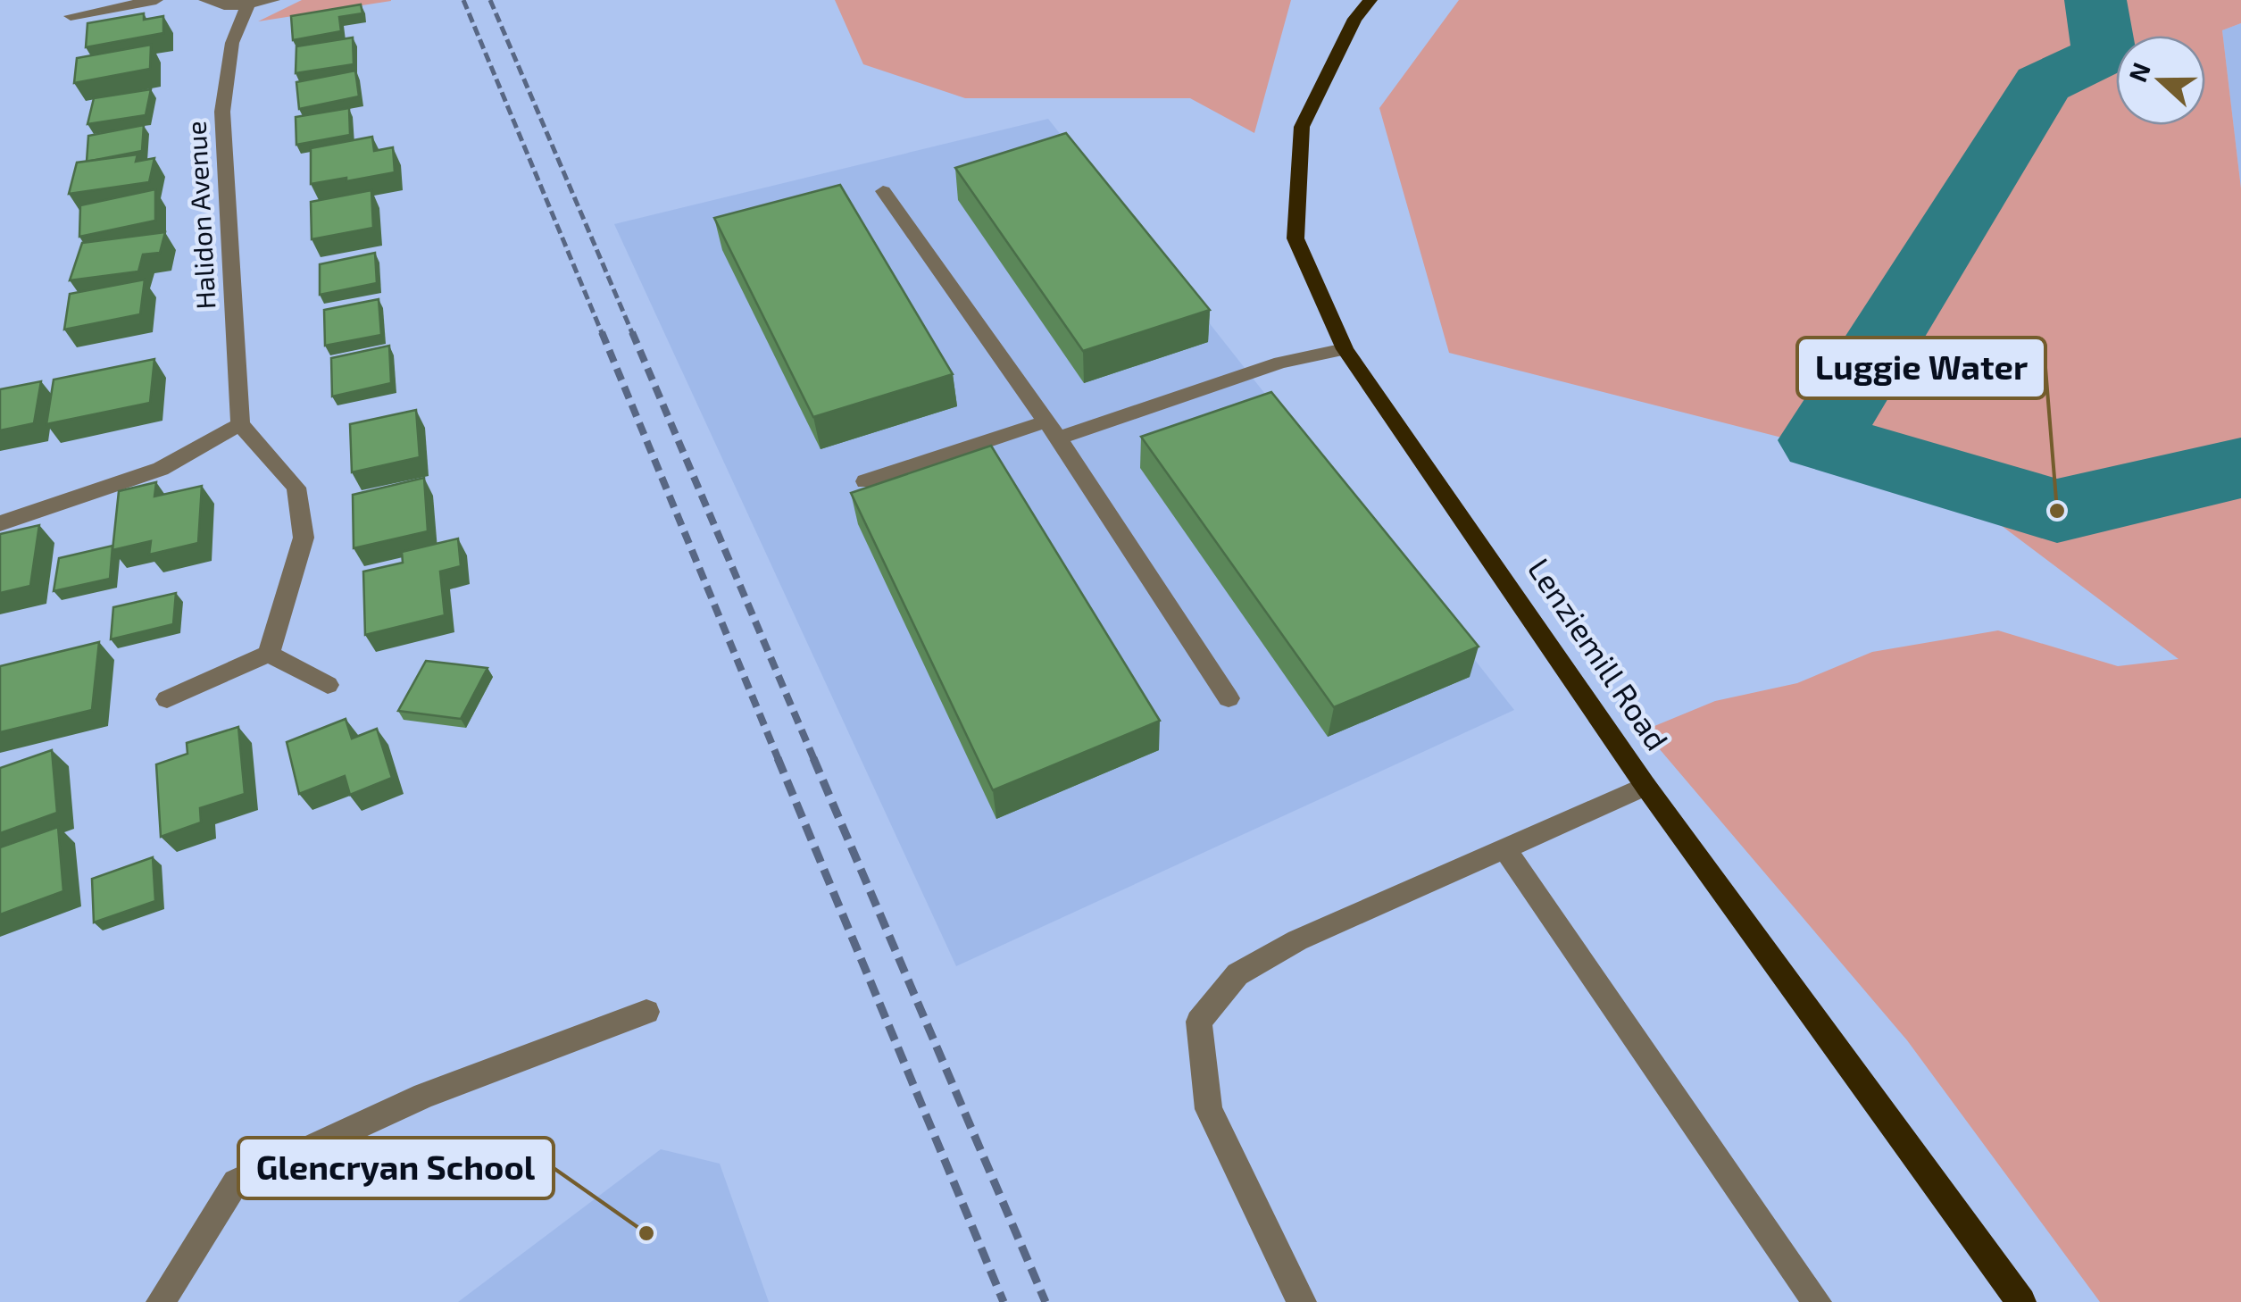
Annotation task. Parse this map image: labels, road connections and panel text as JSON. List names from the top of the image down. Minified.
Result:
{"streets":{"main road":["Lenziemill Road"],"street":["Halidon Avenue"]},"places":["Luggie Water","Glencryan School"],"north":"left"}
